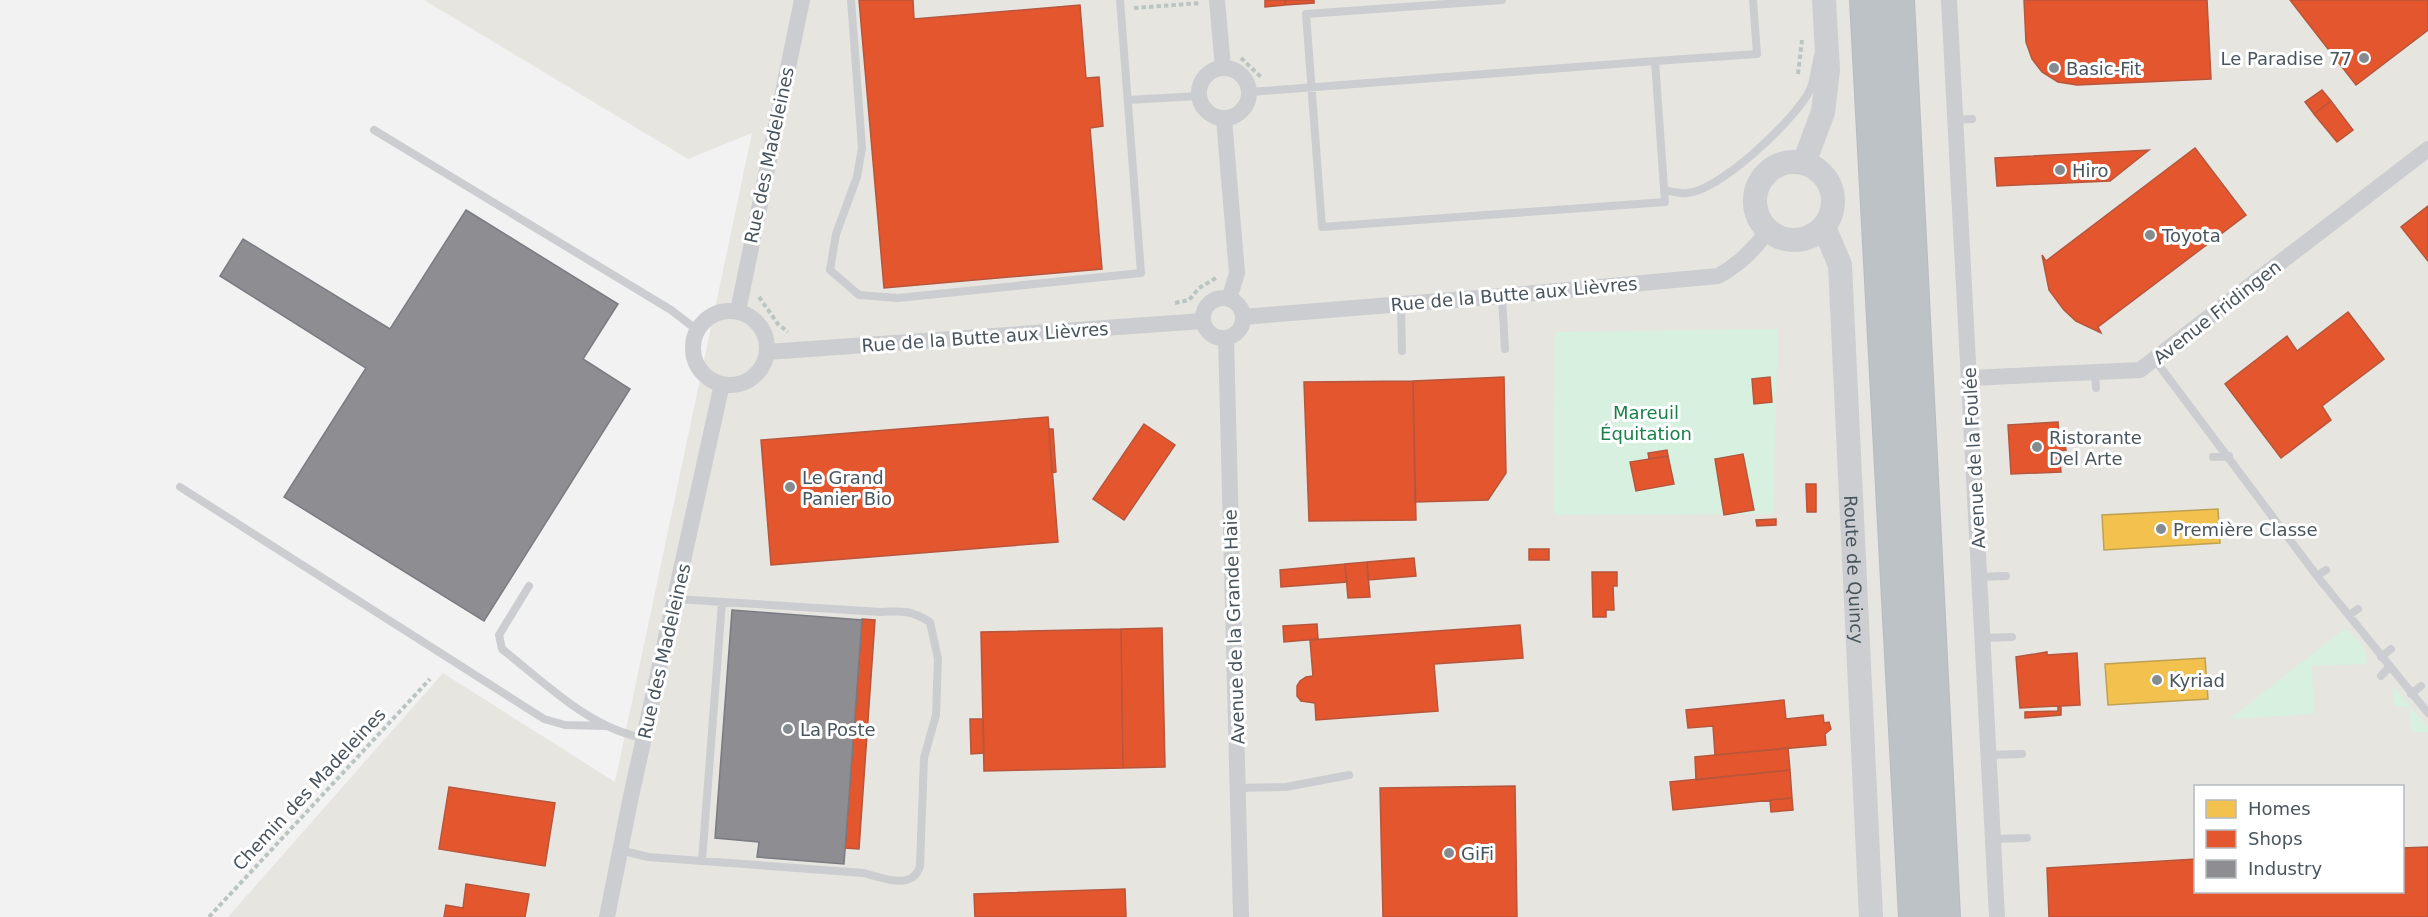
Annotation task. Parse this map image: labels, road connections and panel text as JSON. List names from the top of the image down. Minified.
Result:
{"streets":{"street":["Rue des Madeleines","Rue de la Butte aux Lièvres","Avenue Fridingen","Avenue de la Foulée","Route de Quincy","Avenue de la Grande Haie"],"path":["Chemin des Madeleines"]},"crossings":[["Rue des Madeleines","Rue de la Butte aux Lièvres"],["Rue de la Butte aux Lièvres","Route de Quincy"],["Rue de la Butte aux Lièvres","Avenue de la Grande Haie"],["Avenue Fridingen","Avenue de la Foulée"]],"parks":["Mareuil Équitation"],"places":["Le Paradise 77","Basic-Fit","Hiro","Toyota","Ristorante Del Arte","Le Grand Panier Bio","Première Classe","Kyriad","La Poste","GiFi"],"legend":["Homes","Shops","Industry"]}
